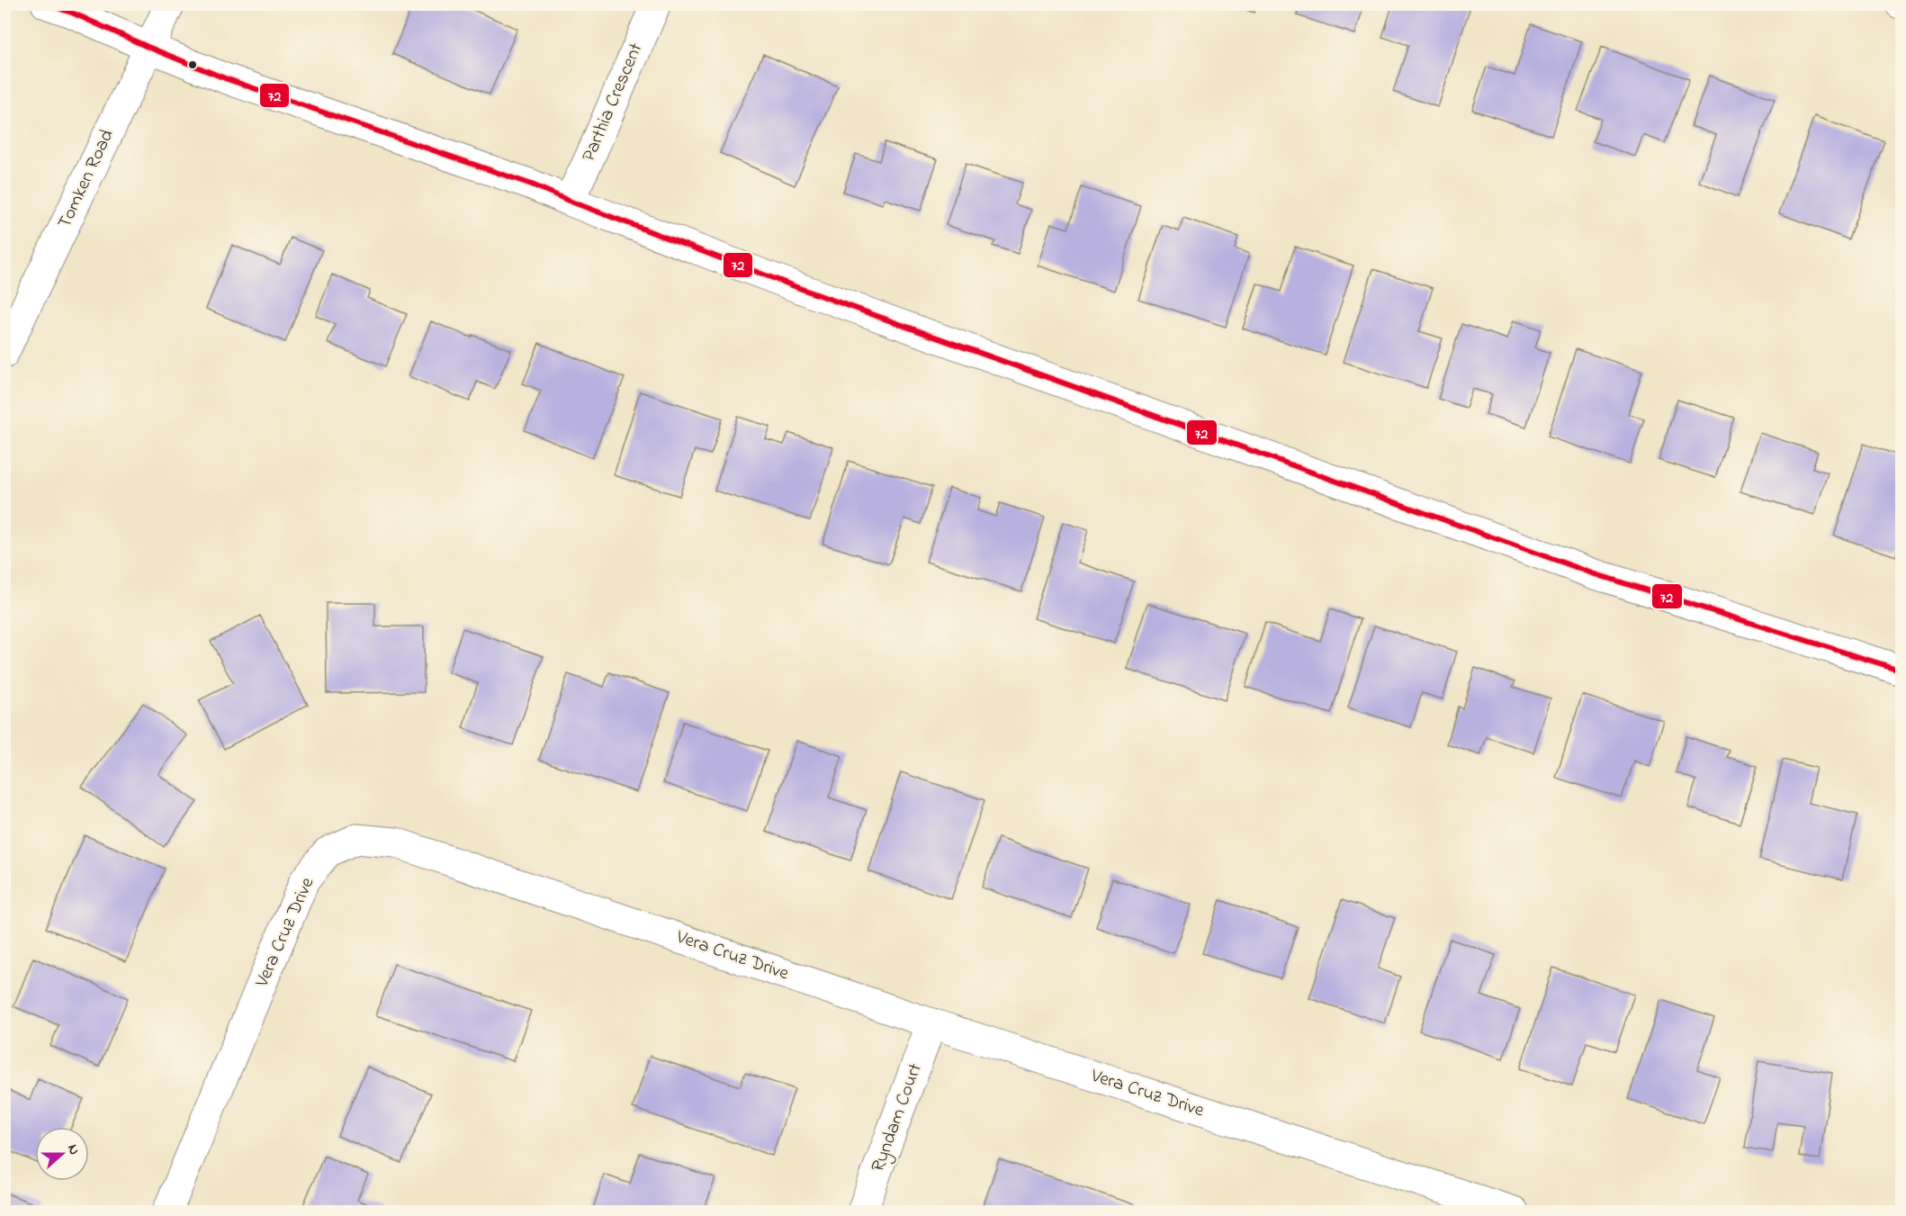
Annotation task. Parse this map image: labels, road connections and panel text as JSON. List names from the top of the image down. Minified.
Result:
{"streets":{"street":["Parthia Crescent","Tomken Road","Vera Cruz Drive","Ryndam Court"]},"crossings":[["Vera Cruz Drive","Ryndam Court"]],"lines":["transit line 72"],"north":"right"}
